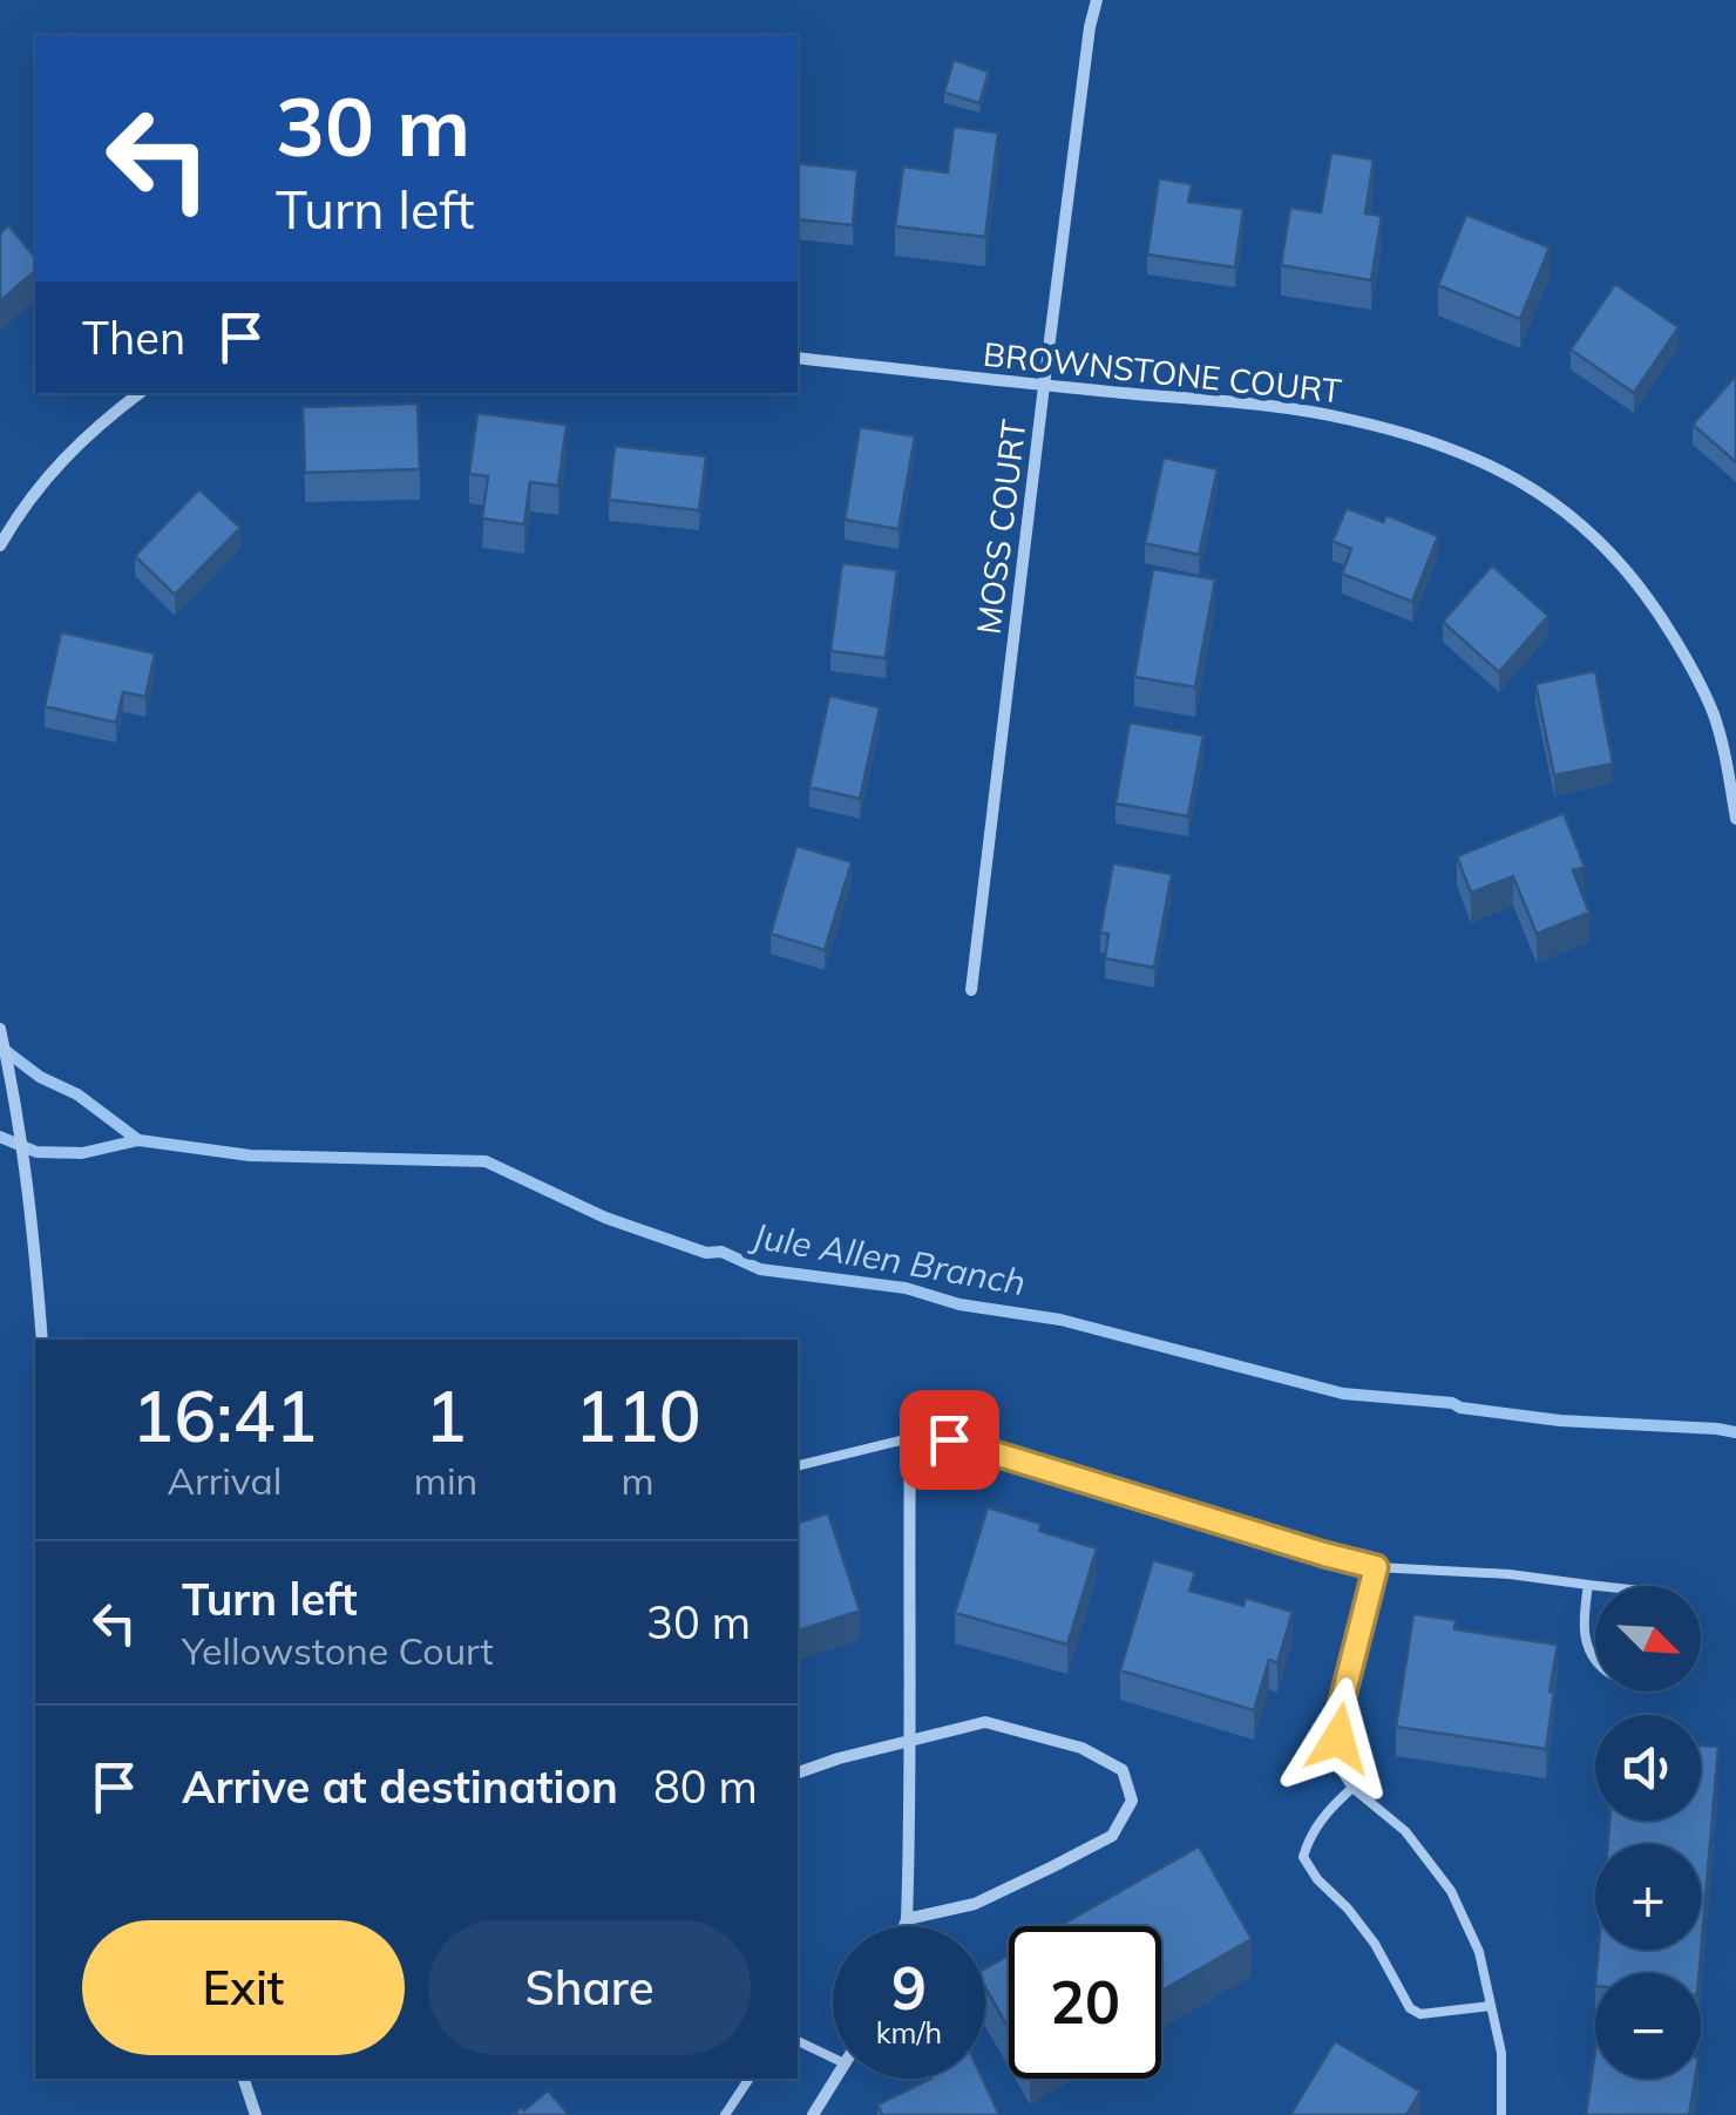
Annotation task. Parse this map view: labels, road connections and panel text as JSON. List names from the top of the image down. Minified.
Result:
{"streets":{"street":["BROWNSTONE COURT","MOSS COURT"]},"crossings":[["BROWNSTONE COURT","MOSS COURT"]],"water":["Jule Allen Branch"],"north":"bottom right","page":{"turn":["30 m","Turn left"],"then":"Then","eta":["16:41","Arrival","1","min","110","m"],"list":[{"name":"Turn left","note":"Yellowstone Court","value":"30 m"},{"name":"Arrive at destination","value":"80 m"}],"map_buttons":["+","−"],"buttons":["Exit","Share"],"speed":"9 km/h","limit":"20"}}
